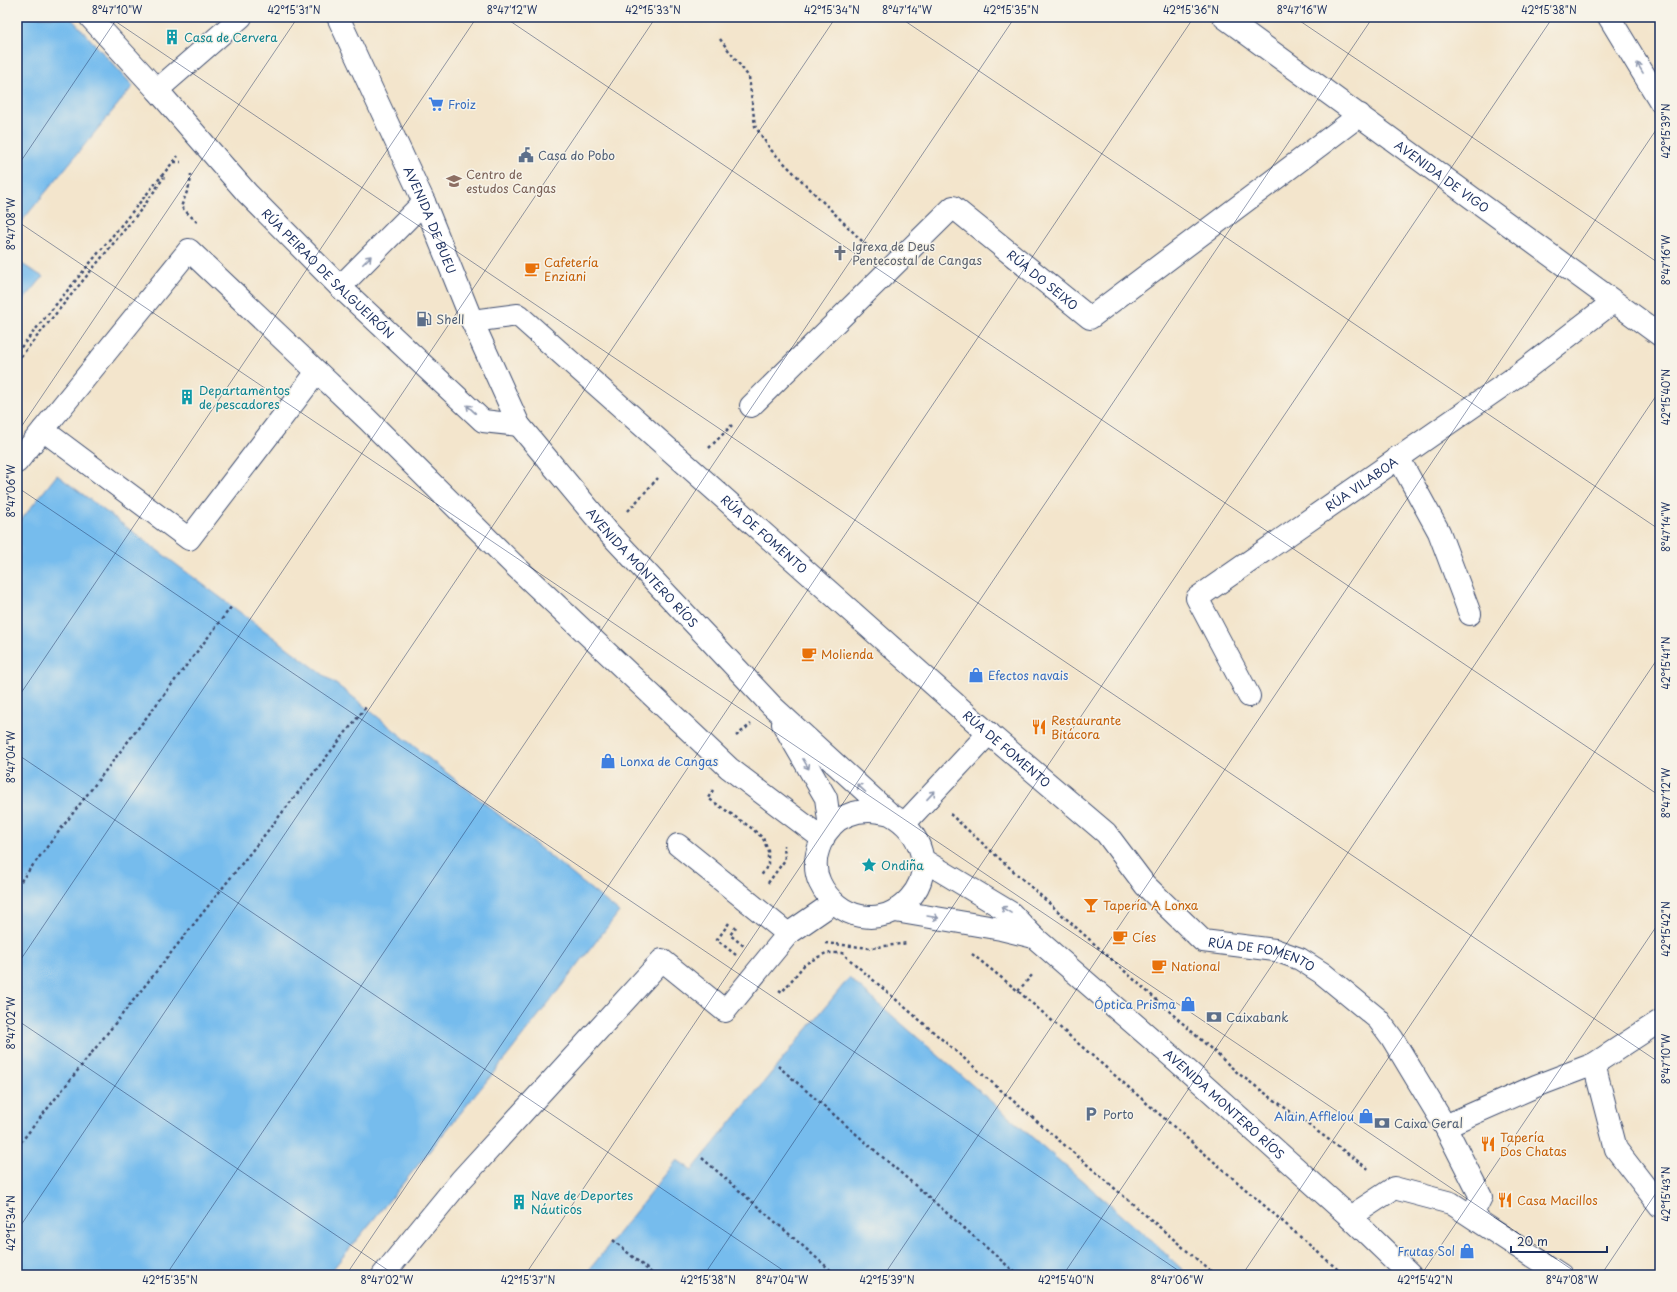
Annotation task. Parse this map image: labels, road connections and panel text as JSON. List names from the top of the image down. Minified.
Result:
{"streets":{"street":["AVENIDA DE VIGO","AVENIDA DE BUEU","RÚA PEIRAO DE SALGUEIRÓN","RÚA DO SEIXO","RÚA VILABOA","RÚA DE FOMENTO","AVENIDA MONTERO RÍOS"]},"crossings":[["AVENIDA DE VIGO","RÚA DO SEIXO"],["AVENIDA DE VIGO","RÚA VILABOA"],["AVENIDA DE BUEU","RÚA PEIRAO DE SALGUEIRÓN"],["AVENIDA DE BUEU","RÚA DE FOMENTO"],["AVENIDA DE BUEU","AVENIDA MONTERO RÍOS"],["RÚA PEIRAO DE SALGUEIRÓN","AVENIDA MONTERO RÍOS"]],"places":{"building":["Casa de Cervera","Departamentos de pescadores","Nave de Deportes Náuticos"],"supermarket":["Froiz"],"public building":["Casa do Pobo"],"school or university":["Centro de estudos Cangas"],"church":["Igrexa de Deus Pentecostal de Cangas"],"cafe":["Cafetería Enziani","Molienda","Cíes","National"],"fuel station":["Shell"],"shop":["Efectos navais","Lonxa de Cangas","Óptica Prisma","Alain Afflelou","Frutas Sol"],"restaurant":["Restaurante Bitácora","Tapería Dos Chatas","Casa Macillos"],"place":["Ondiña"],"bar":["Tapería A Lonxa"],"bank":["Caixabank","Caixa Geral"],"parking":["Porto"]},"scale_bar":"20 m","coordinates":["8°47'10\"W","42°15'31\"N","8°47'12\"W","42°15'33\"N","42°15'34\"N","8°47'14\"W","42°15'35\"N","42°15'36\"N","8°47'16\"W","42°15'38\"N","42°15'39\"N","8°47'08\"W","42°15'40\"N","8°47'06\"W","42°15'41\"N","8°47'04\"W","42°15'42\"N","8°47'02\"W","42°15'43\"N","42°15'37\"N"]}
